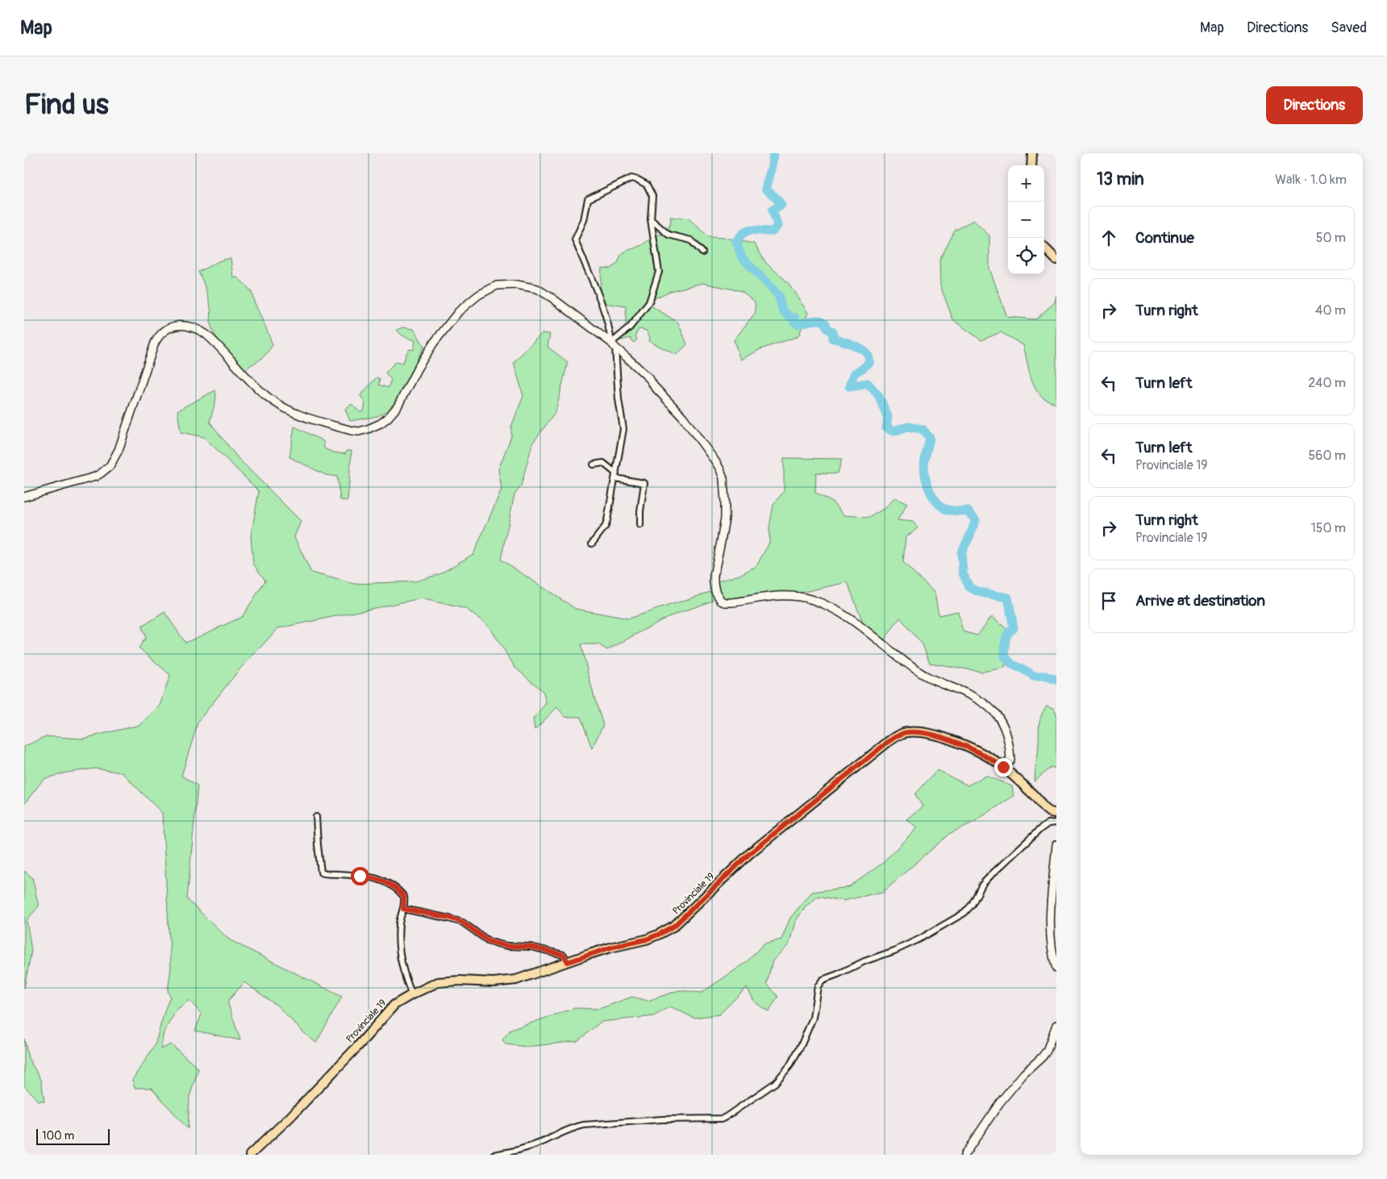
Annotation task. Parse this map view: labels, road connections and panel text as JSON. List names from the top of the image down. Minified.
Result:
{"streets":{"main road":["Provinciale 19"]},"scale_bar":"100 m","page":{"header":"Map","nav":["Map","Directions","Saved"],"buttons":"Directions","title":"Find us","heading":["13 min","Walk · 1.0 km"],"map_buttons":["+","−"],"list":[["Continue","50 m"],["Turn right","40 m"],["Turn left","240 m"],["Turn left","Provinciale 19","560 m"],["Turn right","Provinciale 19","150 m"],"Arrive at destination"],"scale":"100 m"}}
